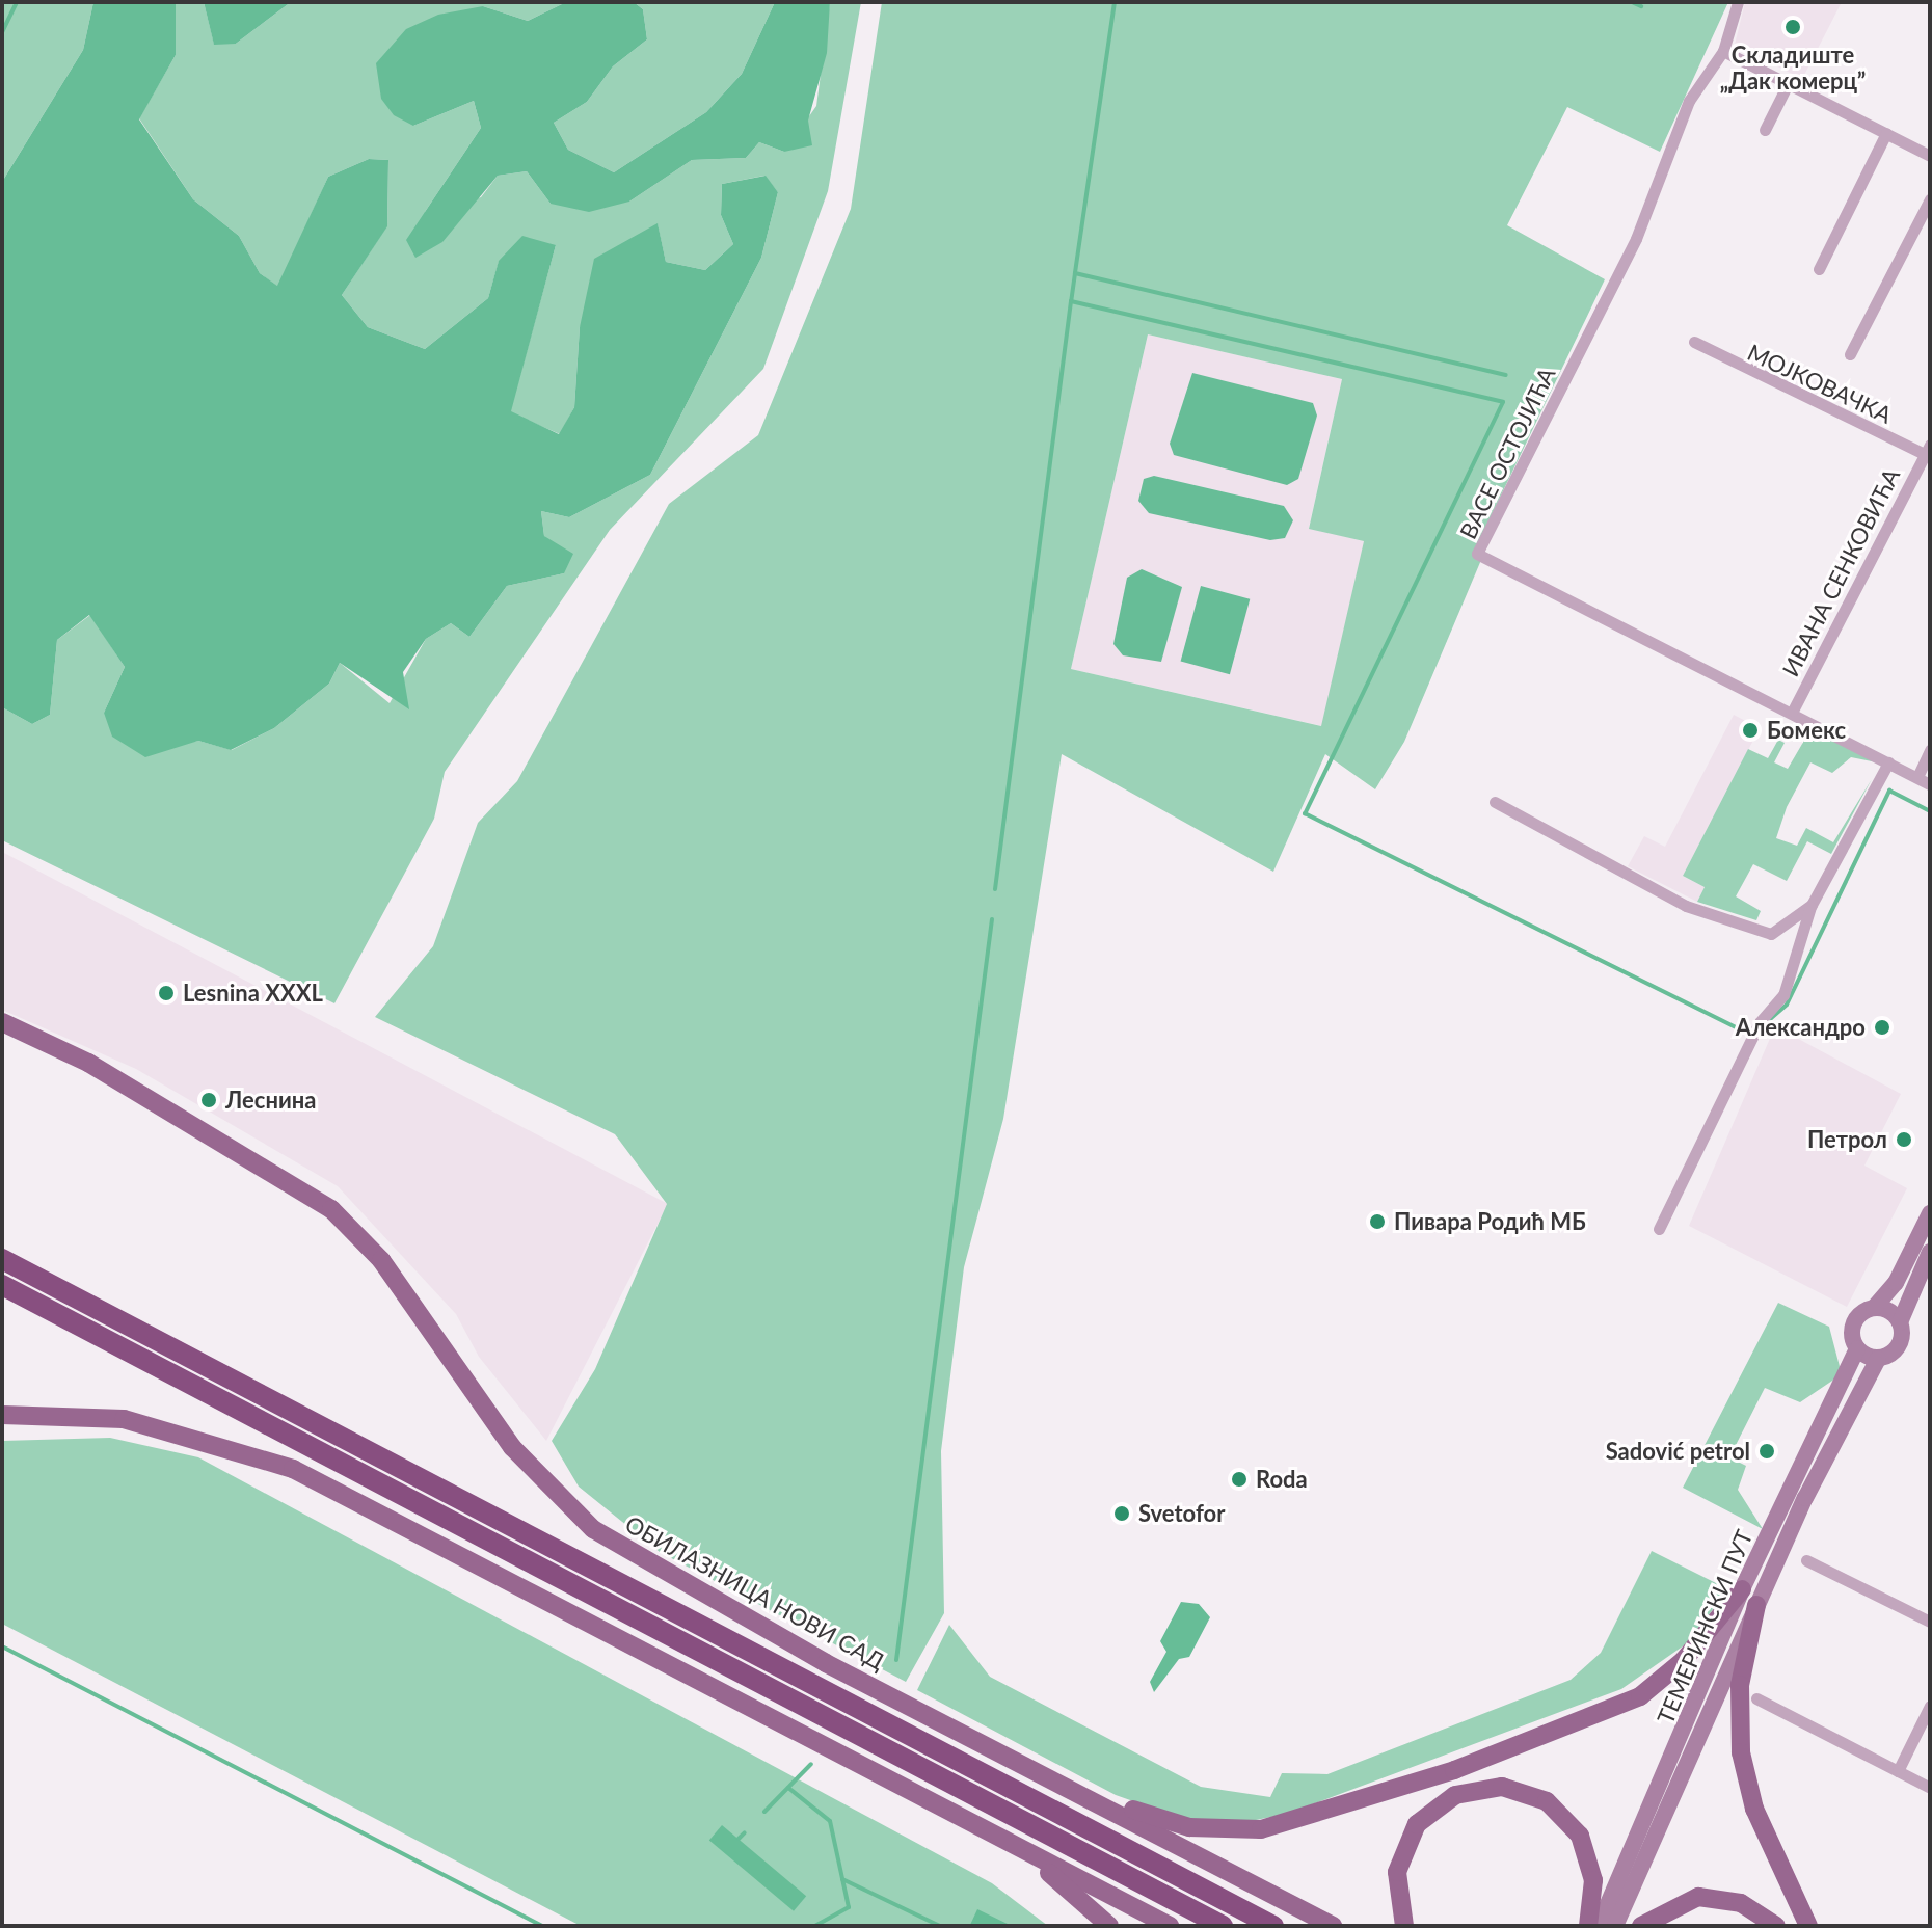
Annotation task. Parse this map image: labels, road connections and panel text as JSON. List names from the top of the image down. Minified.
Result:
{"streets":{"main road":["ОБИЛАЗНИЦА НОВИ САД","ТЕМЕРИНСКИ ПУТ"],"street":["МОЈКОВАЧКА","ВАСЕ ОСТОЈИЋА","ИВАНА СЕНКОВИЋА"]},"crossings":[["МОЈКОВАЧКА","ИВАНА СЕНКОВИЋА"],["ВАСЕ ОСТОЈИЋА","ИВАНА СЕНКОВИЋА"]],"places":["Складиште „Дак комерц”","Бомекс","Lesnina XXXL","Александро","Леснина","Петрол","Пивара Родић МБ","Sadović petrol","Roda","Svetofor"]}
